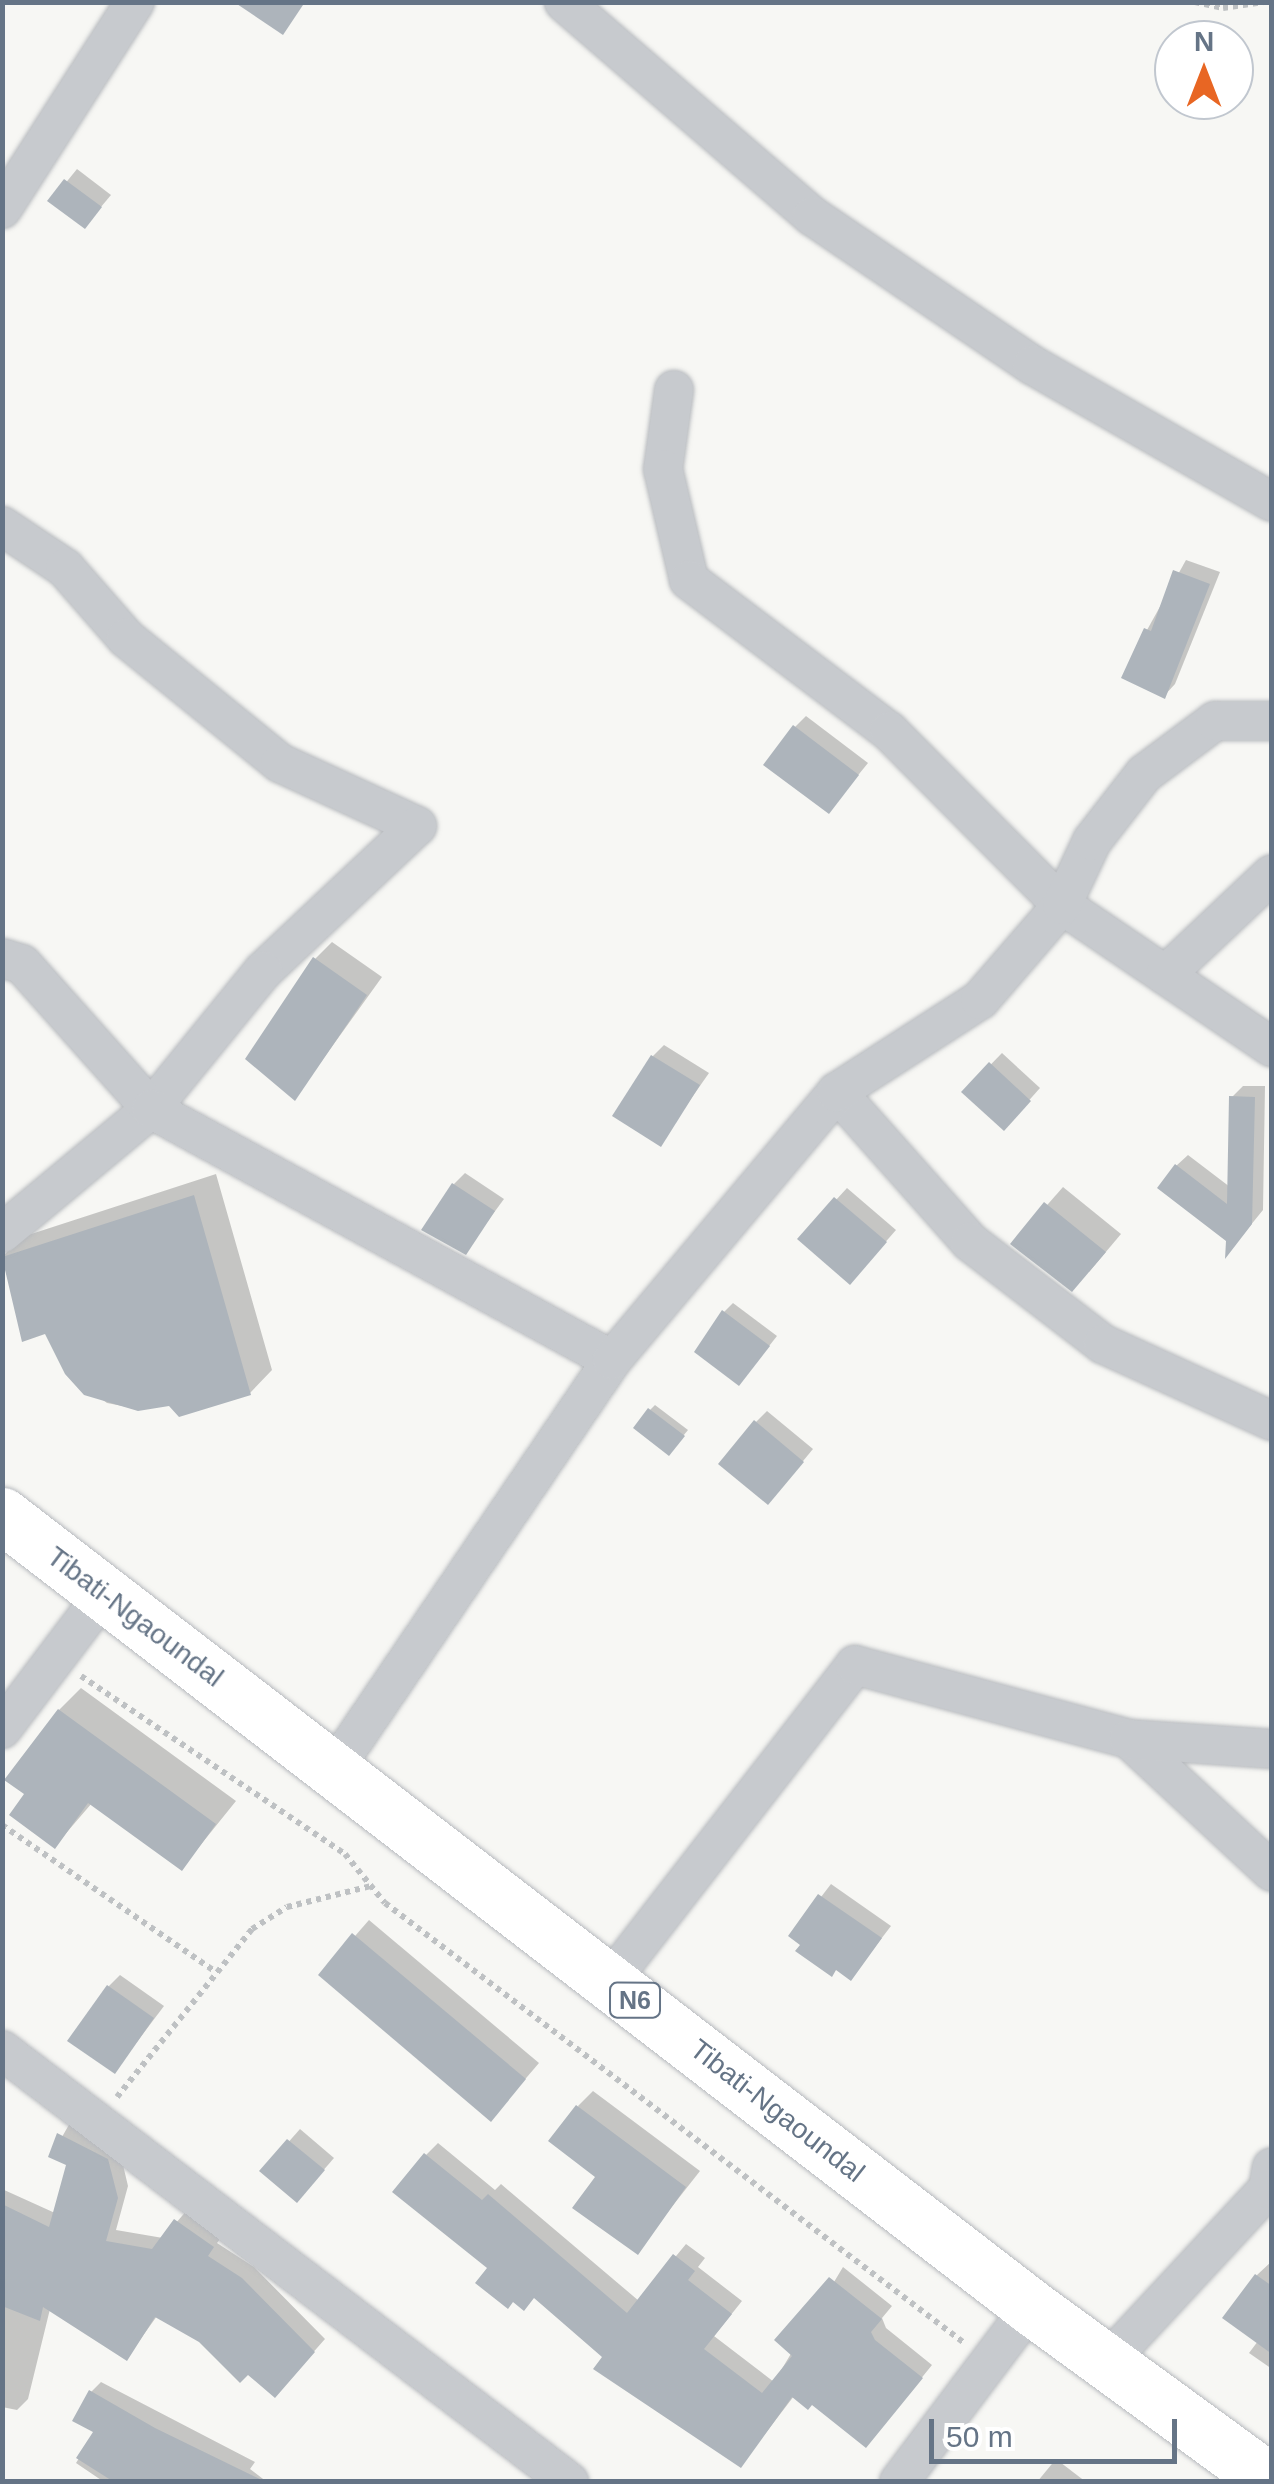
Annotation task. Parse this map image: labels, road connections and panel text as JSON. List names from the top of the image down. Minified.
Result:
{"streets":{"highway":["Tibati-Ngaoundal","N6"]},"scale_bar":"50 m","north":"top"}
